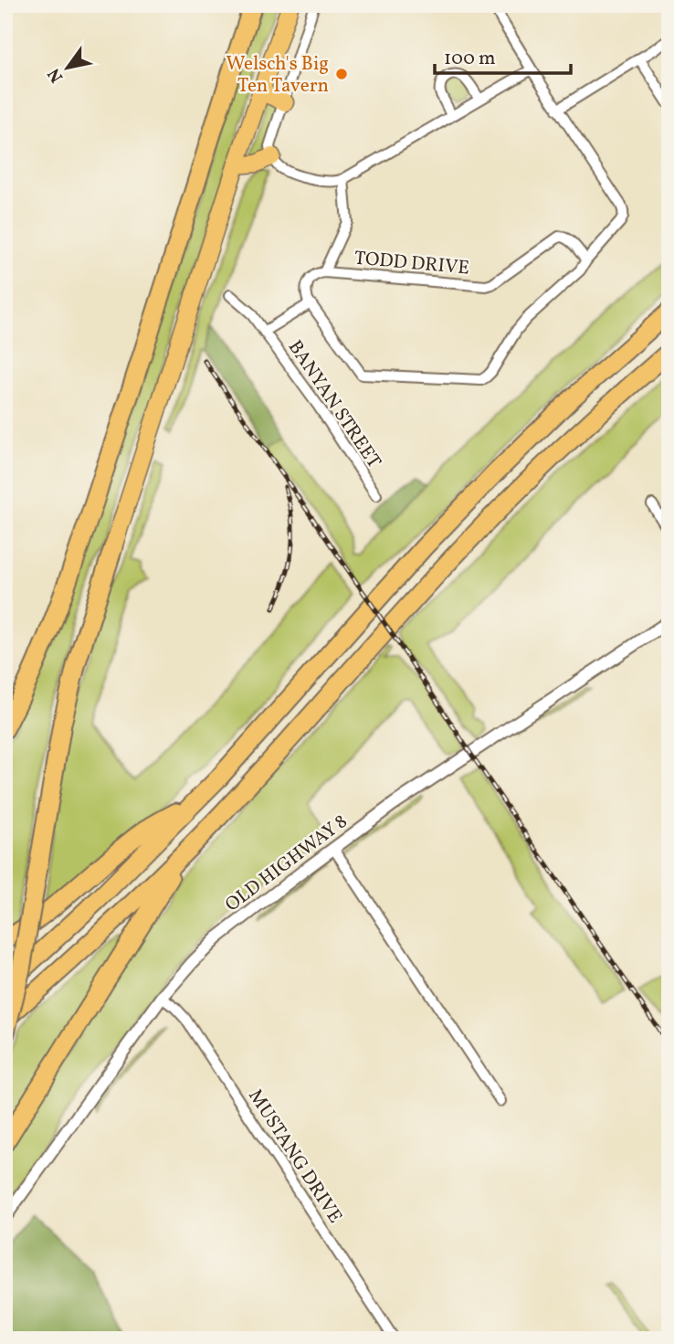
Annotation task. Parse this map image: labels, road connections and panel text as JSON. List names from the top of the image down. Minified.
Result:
{"streets":{"street":["TODD DRIVE","BANYAN STREET","OLD HIGHWAY 8","MUSTANG DRIVE"]},"crossings":[["TODD DRIVE","BANYAN STREET"],["OLD HIGHWAY 8","MUSTANG DRIVE"]],"places":["Welsch's Big Ten Tavern"],"scale_bar":"100 m","north":"bottom left"}
